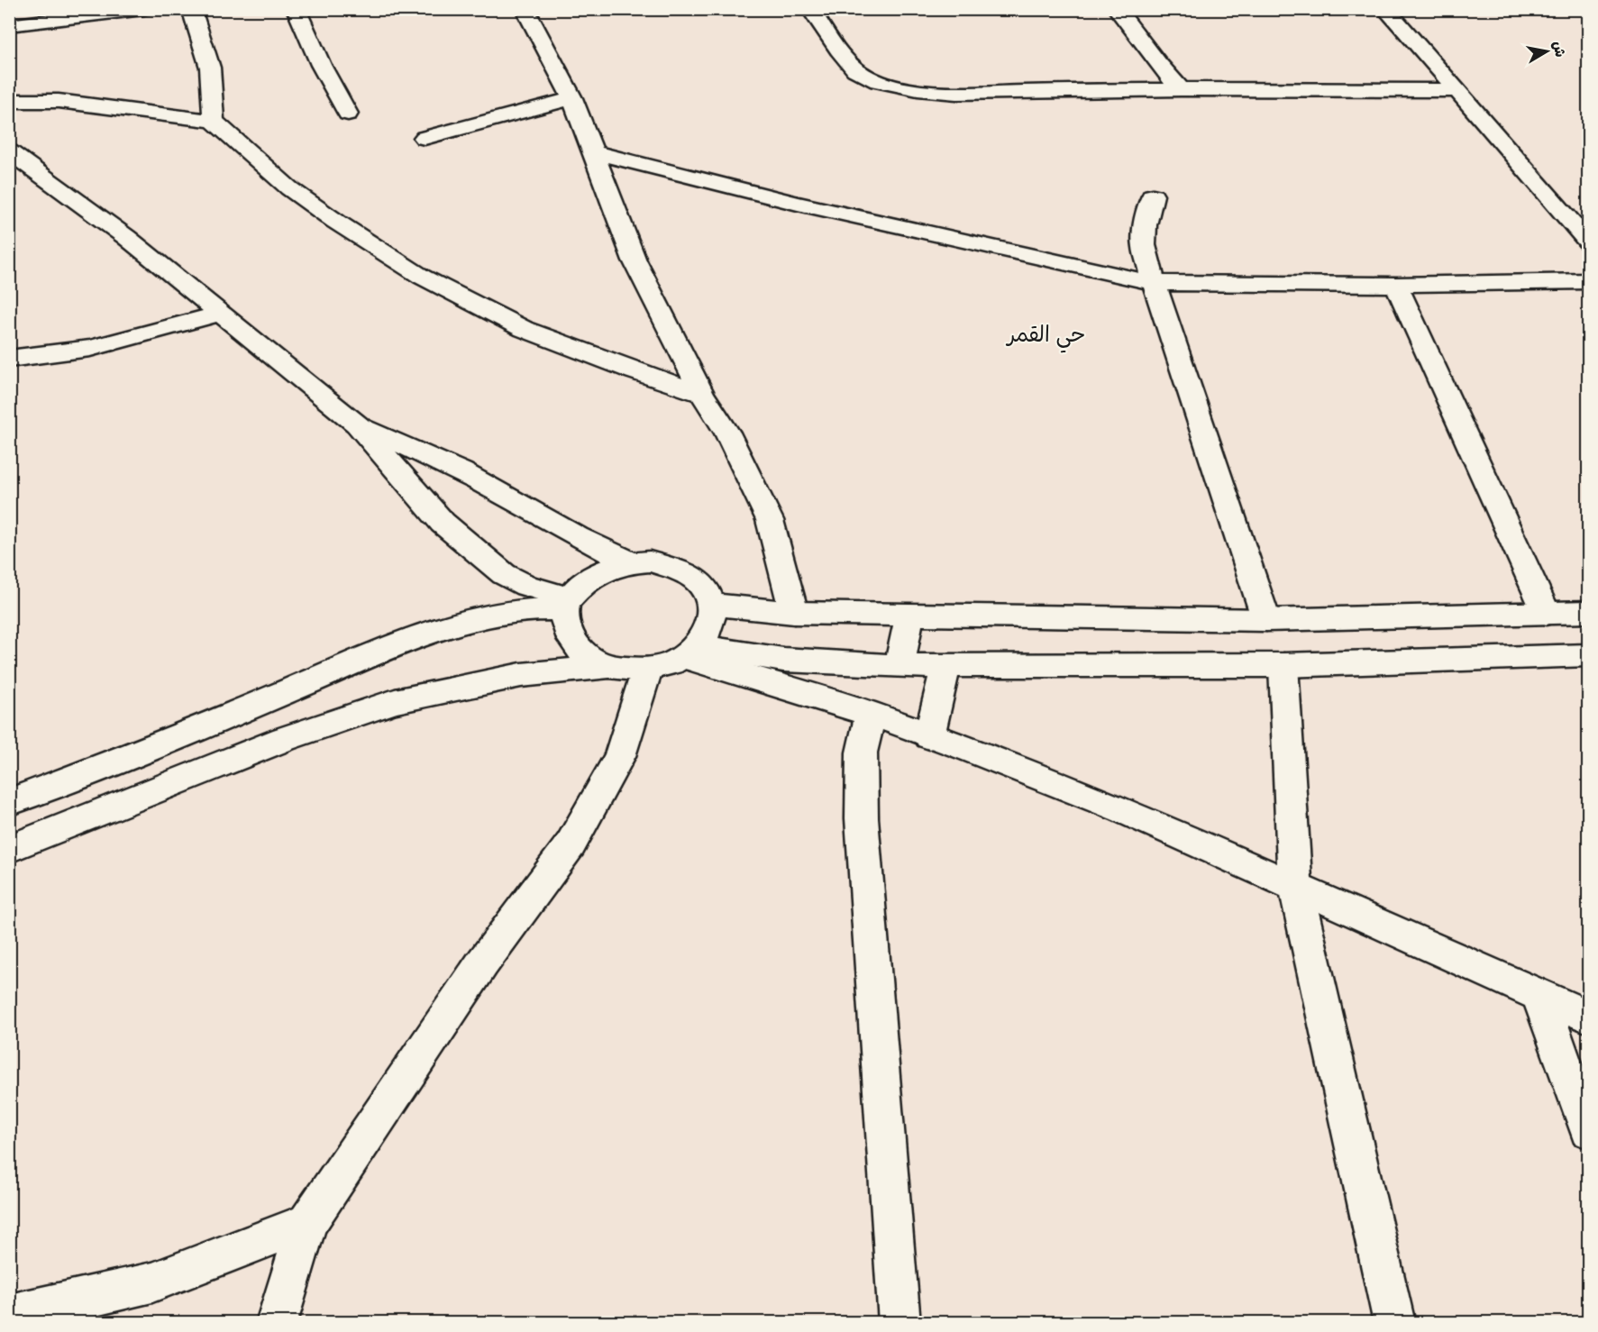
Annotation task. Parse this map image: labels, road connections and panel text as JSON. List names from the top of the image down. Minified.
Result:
{"districts":["حي القمر"],"north":"right"}
